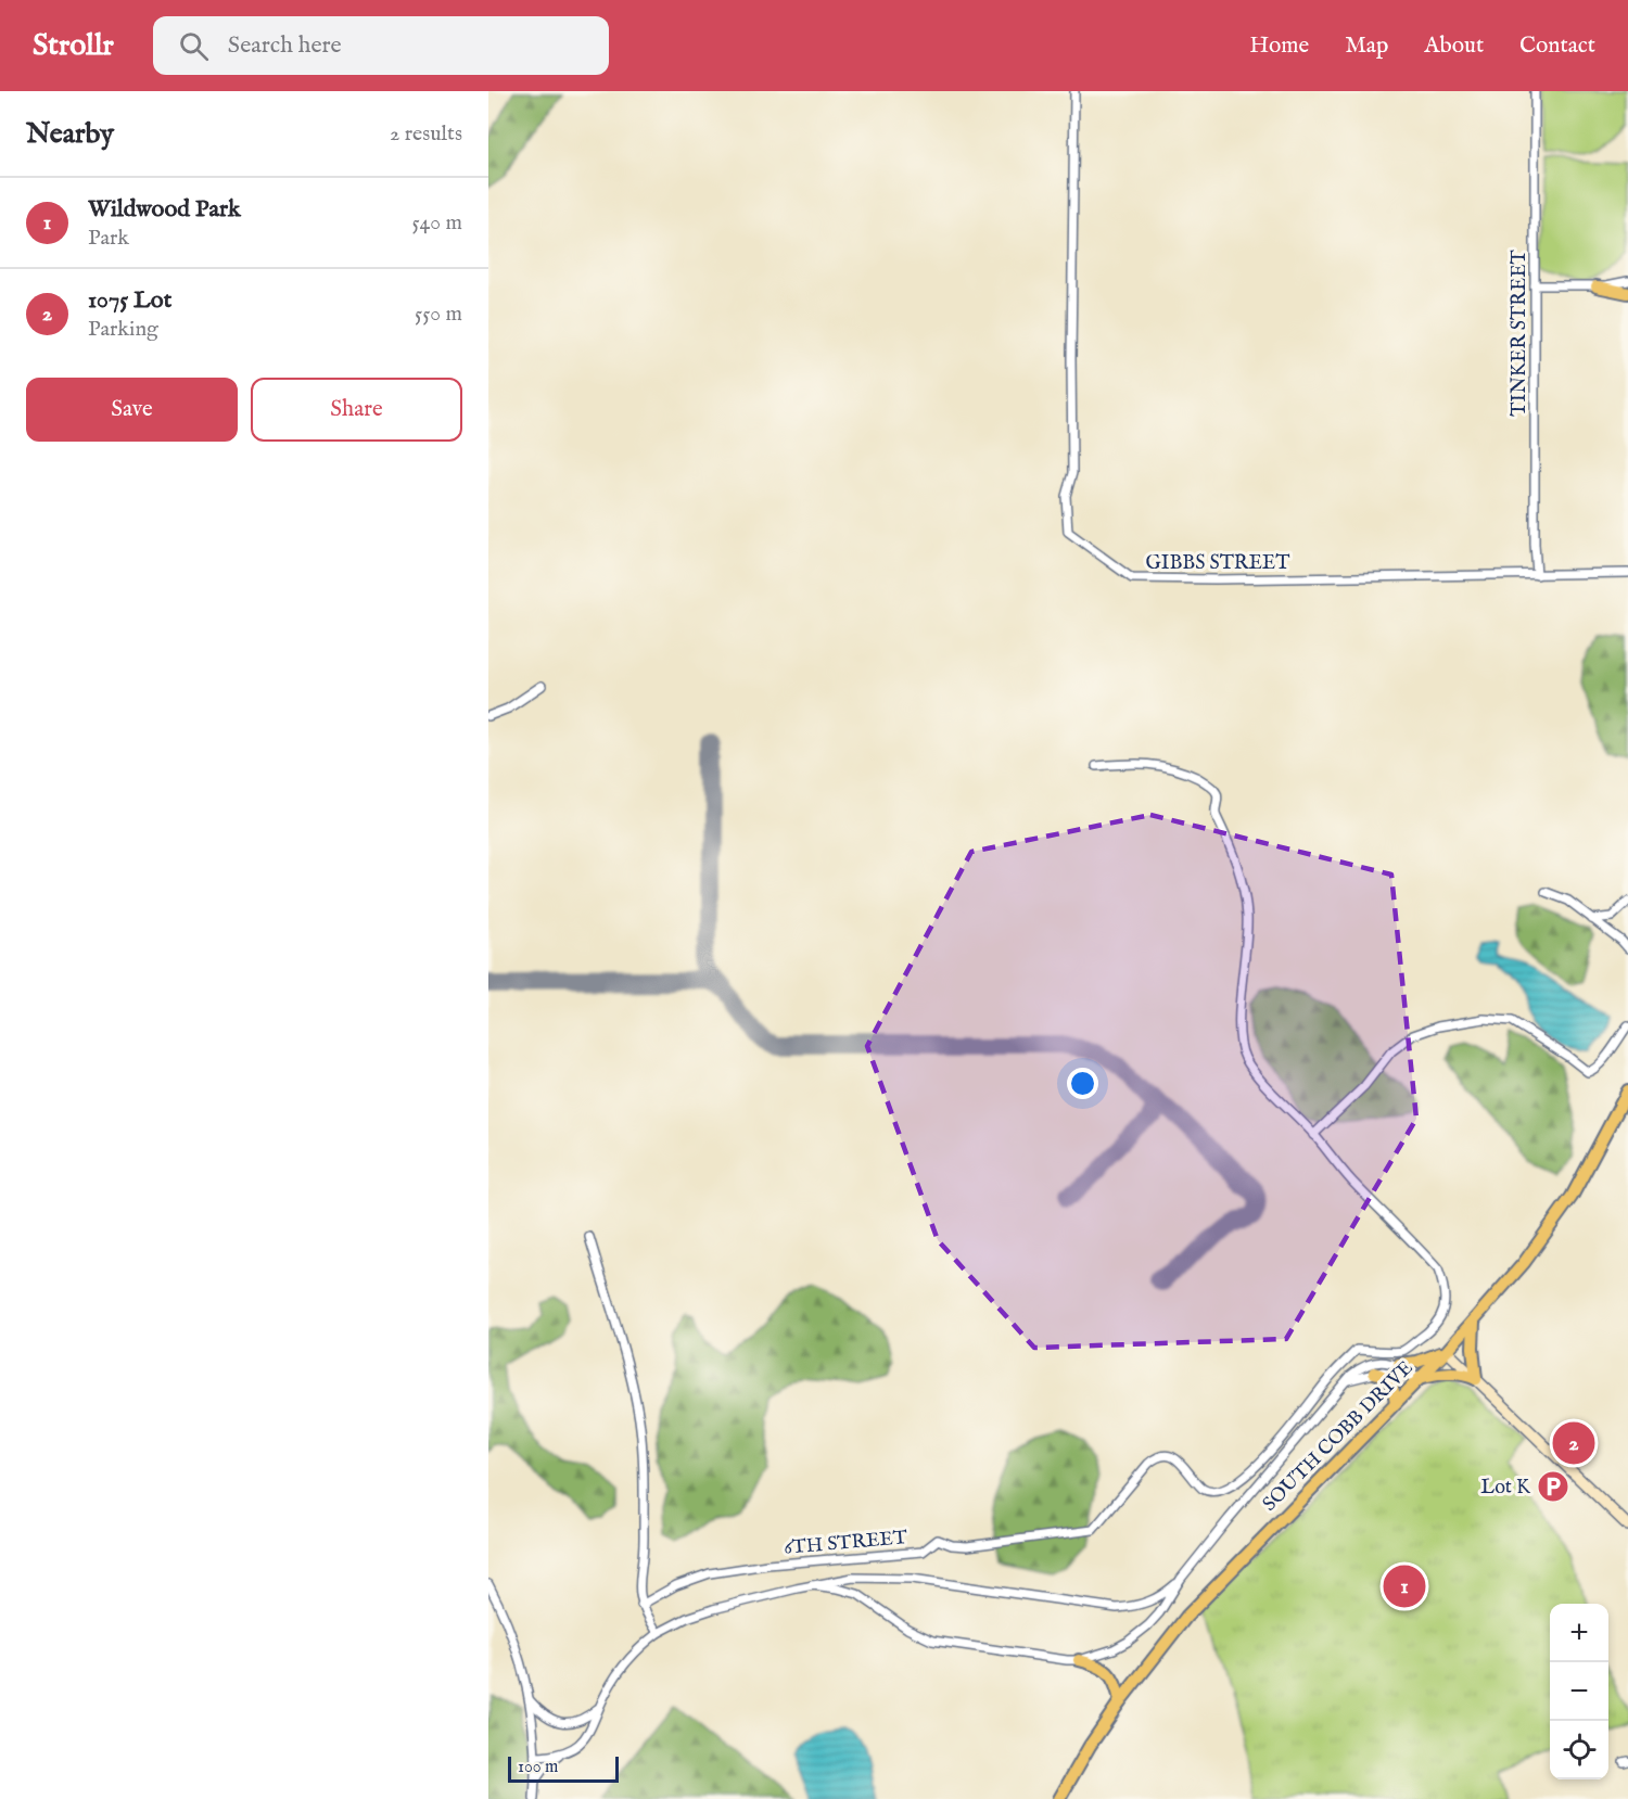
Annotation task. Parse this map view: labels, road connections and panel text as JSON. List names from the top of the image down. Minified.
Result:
{"streets":{"main road":["SOUTH COBB DRIVE"],"street":["TINKER STREET","GIBBS STREET","6TH STREET"]},"crossings":[["TINKER STREET","GIBBS STREET"]],"places":{"parking":["Lot K"]},"scale_bar":"100 m","page":{"header":"Strollr","search":"Search here","nav":["Home","Map","About","Contact"],"heading":["Nearby","2 results"],"list":[{"mark":"1","name":"Wildwood Park","note":"Park","value":"540 m"},{"mark":"2","name":"1075 Lot","note":"Parking","value":"550 m"}],"buttons":["Save","Share"],"pins":["2","1"],"map_buttons":["+","−"],"scale":"100 m"}}
